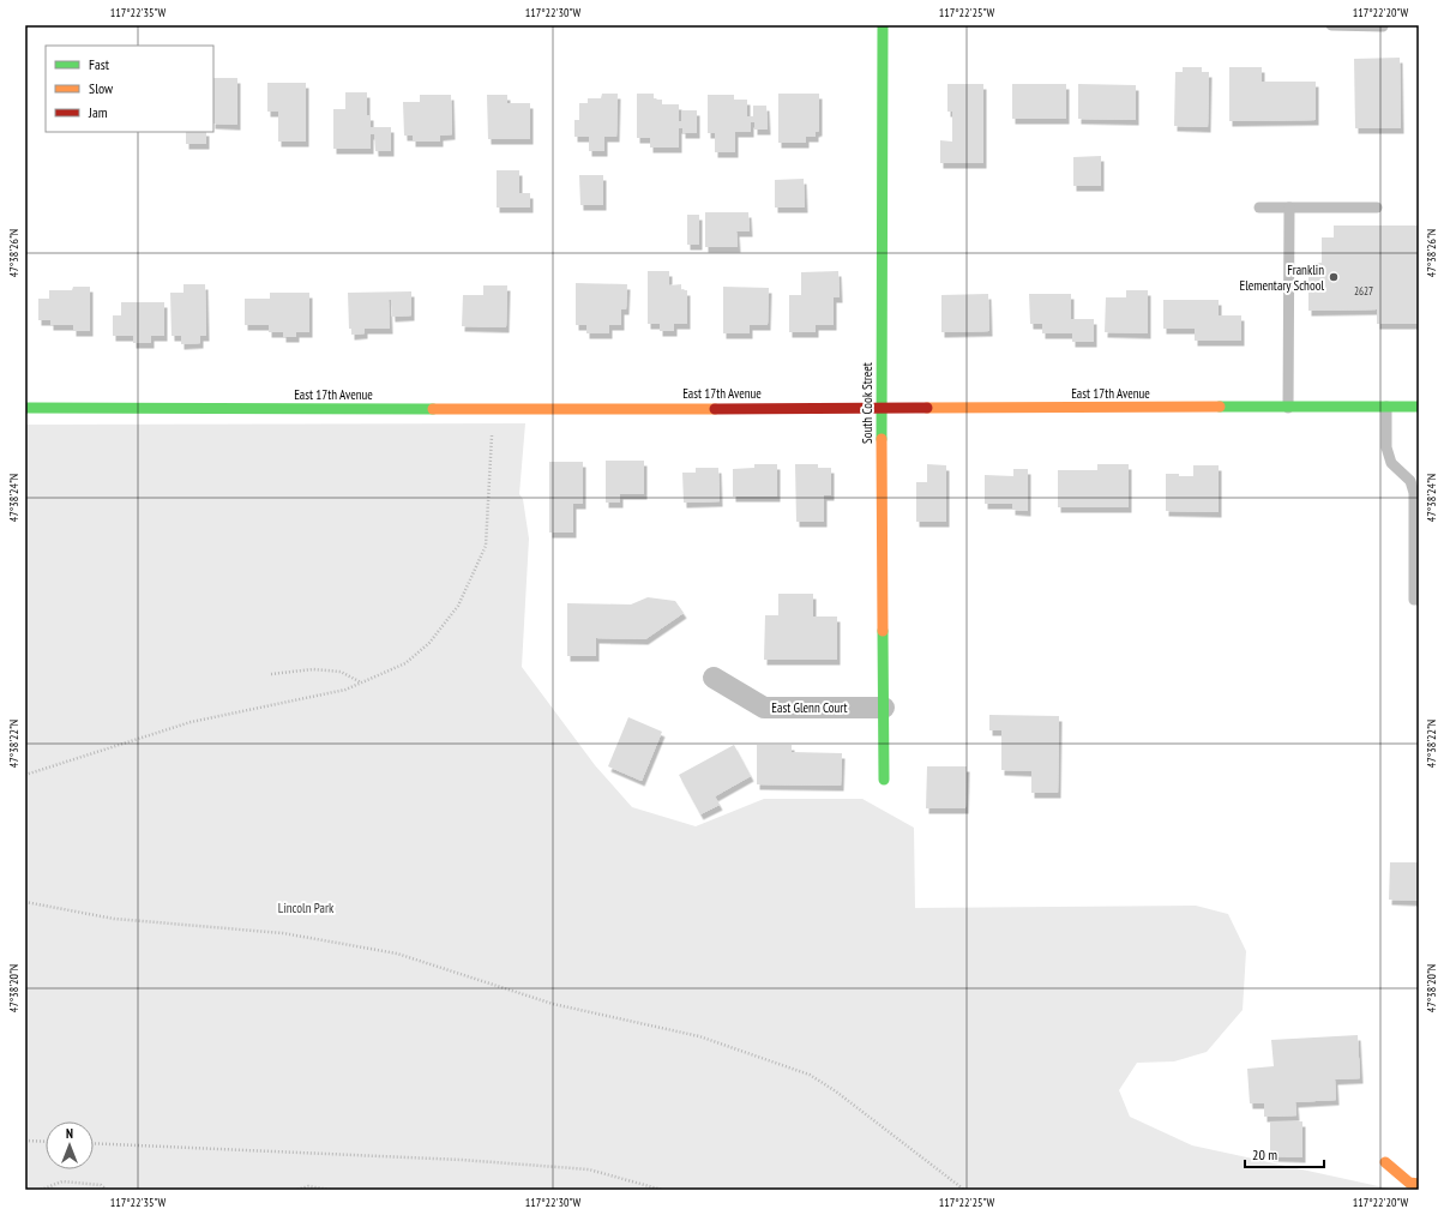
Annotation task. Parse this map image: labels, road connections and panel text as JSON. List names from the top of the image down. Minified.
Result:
{"streets":{"street":["East 17th Avenue","South Cook Street","East Glenn Court"]},"crossings":[["East 17th Avenue","South Cook Street"],["South Cook Street","East Glenn Court"]],"parks":["Lincoln Park"],"places":["Franklin Elementary School"],"house_numbers":["2627"],"legend":["Fast","Slow","Jam"],"scale_bar":"20 m","north":"top","coordinates":["117°22'35\"W","117°22'30\"W","117°22'25\"W","117°22'20\"W","47°38'26\"N","47°38'24\"N","47°38'22\"N","47°38'20\"N"]}
